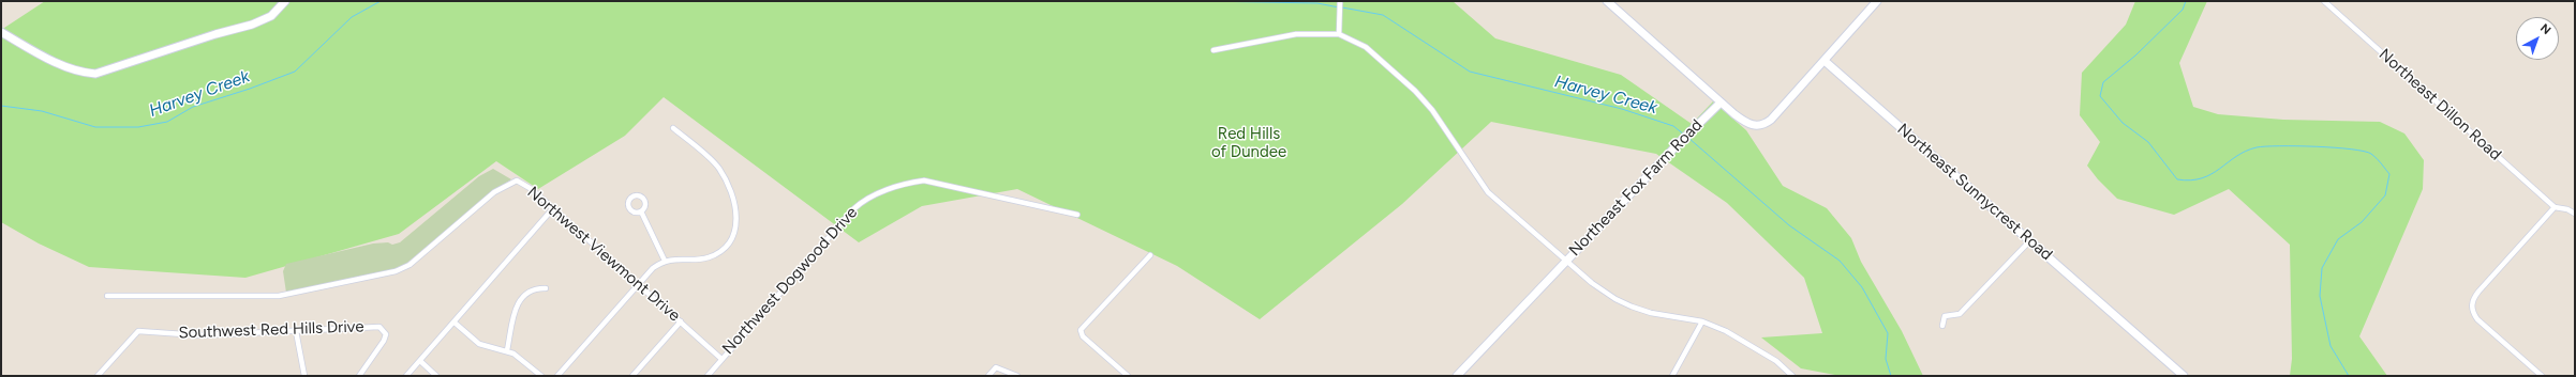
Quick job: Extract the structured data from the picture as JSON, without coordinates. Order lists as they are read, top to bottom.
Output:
{
  "streets": {
    "street": [
      "Northeast Dillon Road",
      "Northeast Fox Farm Road",
      "Northeast Sunnycrest Road",
      "Northwest Viewmont Drive",
      "Northwest Dogwood Drive",
      "Southwest Red Hills Drive"
    ]
  },
  "crossings": [
    ["Northwest Viewmont Drive", "Northwest Dogwood Drive"]
  ],
  "water": ["Harvey Creek"],
  "parks": ["Red Hills of Dundee"],
  "north": "top right"
}
